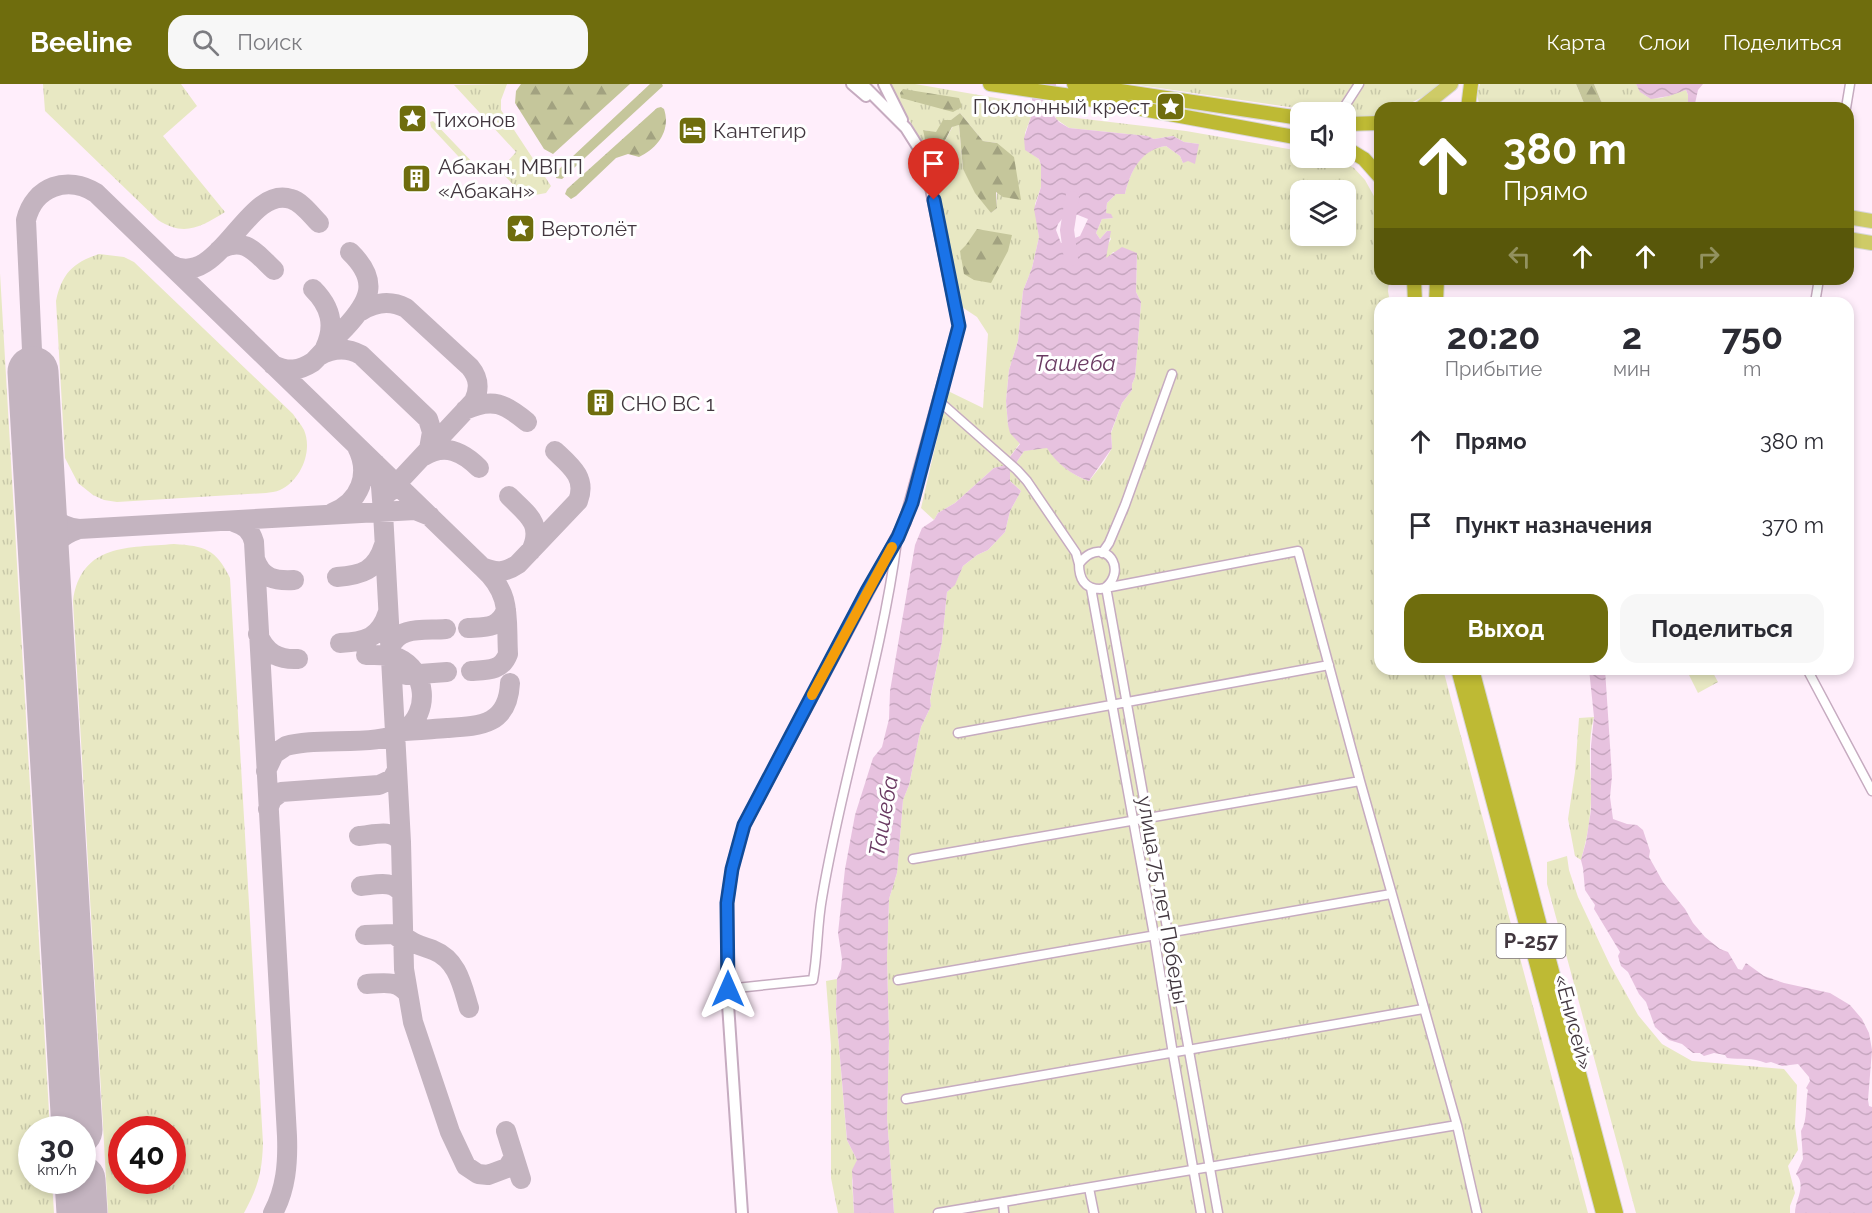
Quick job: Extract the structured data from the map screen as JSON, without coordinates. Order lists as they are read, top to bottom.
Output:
{
  "streets": {
    "highway": ["Р-257", "«Енисей»"],
    "street": ["улица 75 лет Победы"]
  },
  "water": ["Ташеба"],
  "places": {
    "place": ["Поклонный крест", "Тихонов", "Вертолёт"],
    "hotel": ["Кантегир"],
    "building": ["Абакан, МВПП «Абакан»", "СНО ВС 1"]
  },
  "page": {
    "header": "Beeline",
    "search": "Поиск",
    "nav": ["Карта", "Слои", "Поделиться"],
    "turn": ["380 m", "Прямо"],
    "eta": [
      "20:20",
      "Прибытие",
      "2",
      "мин",
      "750",
      "m"
    ],
    "list": [
      {
        "name": "Прямо",
        "value": "380 m"
      },
      {
        "name": "Пункт назначения",
        "value": "370 m"
      }
    ],
    "buttons": ["Выход", "Поделиться"],
    "speed": "30 km/h",
    "limit": "40"
  }
}
